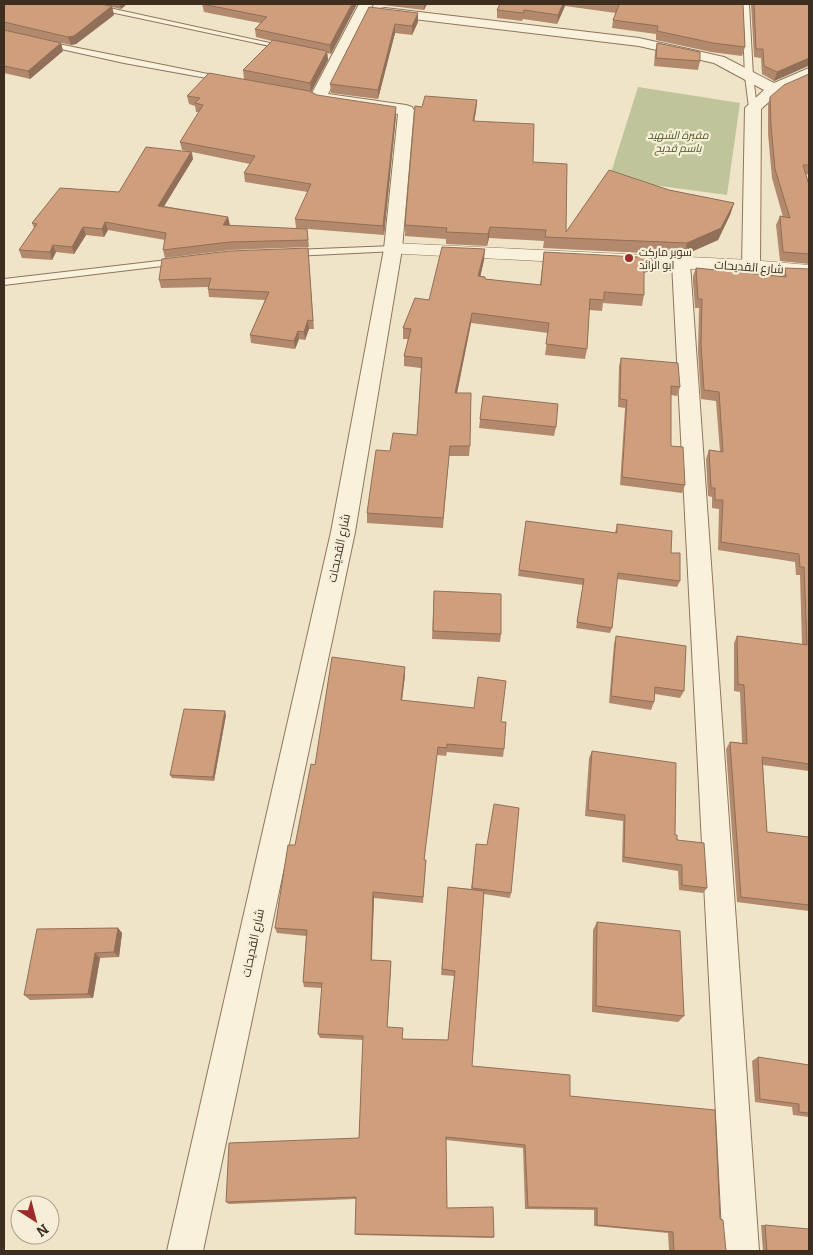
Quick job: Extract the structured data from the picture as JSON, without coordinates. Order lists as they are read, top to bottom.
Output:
{
  "streets": {
    "street": ["شارع القديحات"]
  },
  "parks": ["مقبرة الشهيد باسم قديح"],
  "places": ["سوبر ماركت ابو الرائد"],
  "north": "bottom right"
}
